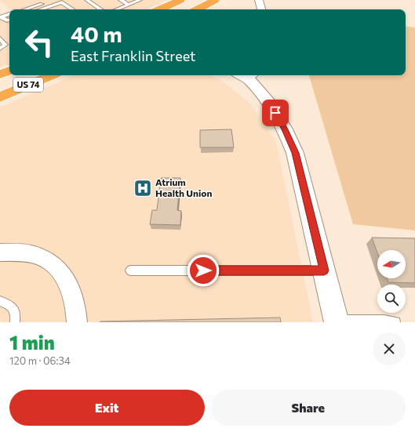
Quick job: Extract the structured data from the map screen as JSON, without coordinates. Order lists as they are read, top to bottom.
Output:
{
  "streets": {
    "highway": ["US 74"]
  },
  "places": {
    "hospital": ["Atrium Health Union"]
  },
  "north": "left",
  "page": {
    "turn": ["40 m", "East Franklin Street"],
    "heading": ["1 min", "120 m · 06:34"],
    "buttons": ["Exit", "Share"]
  }
}
